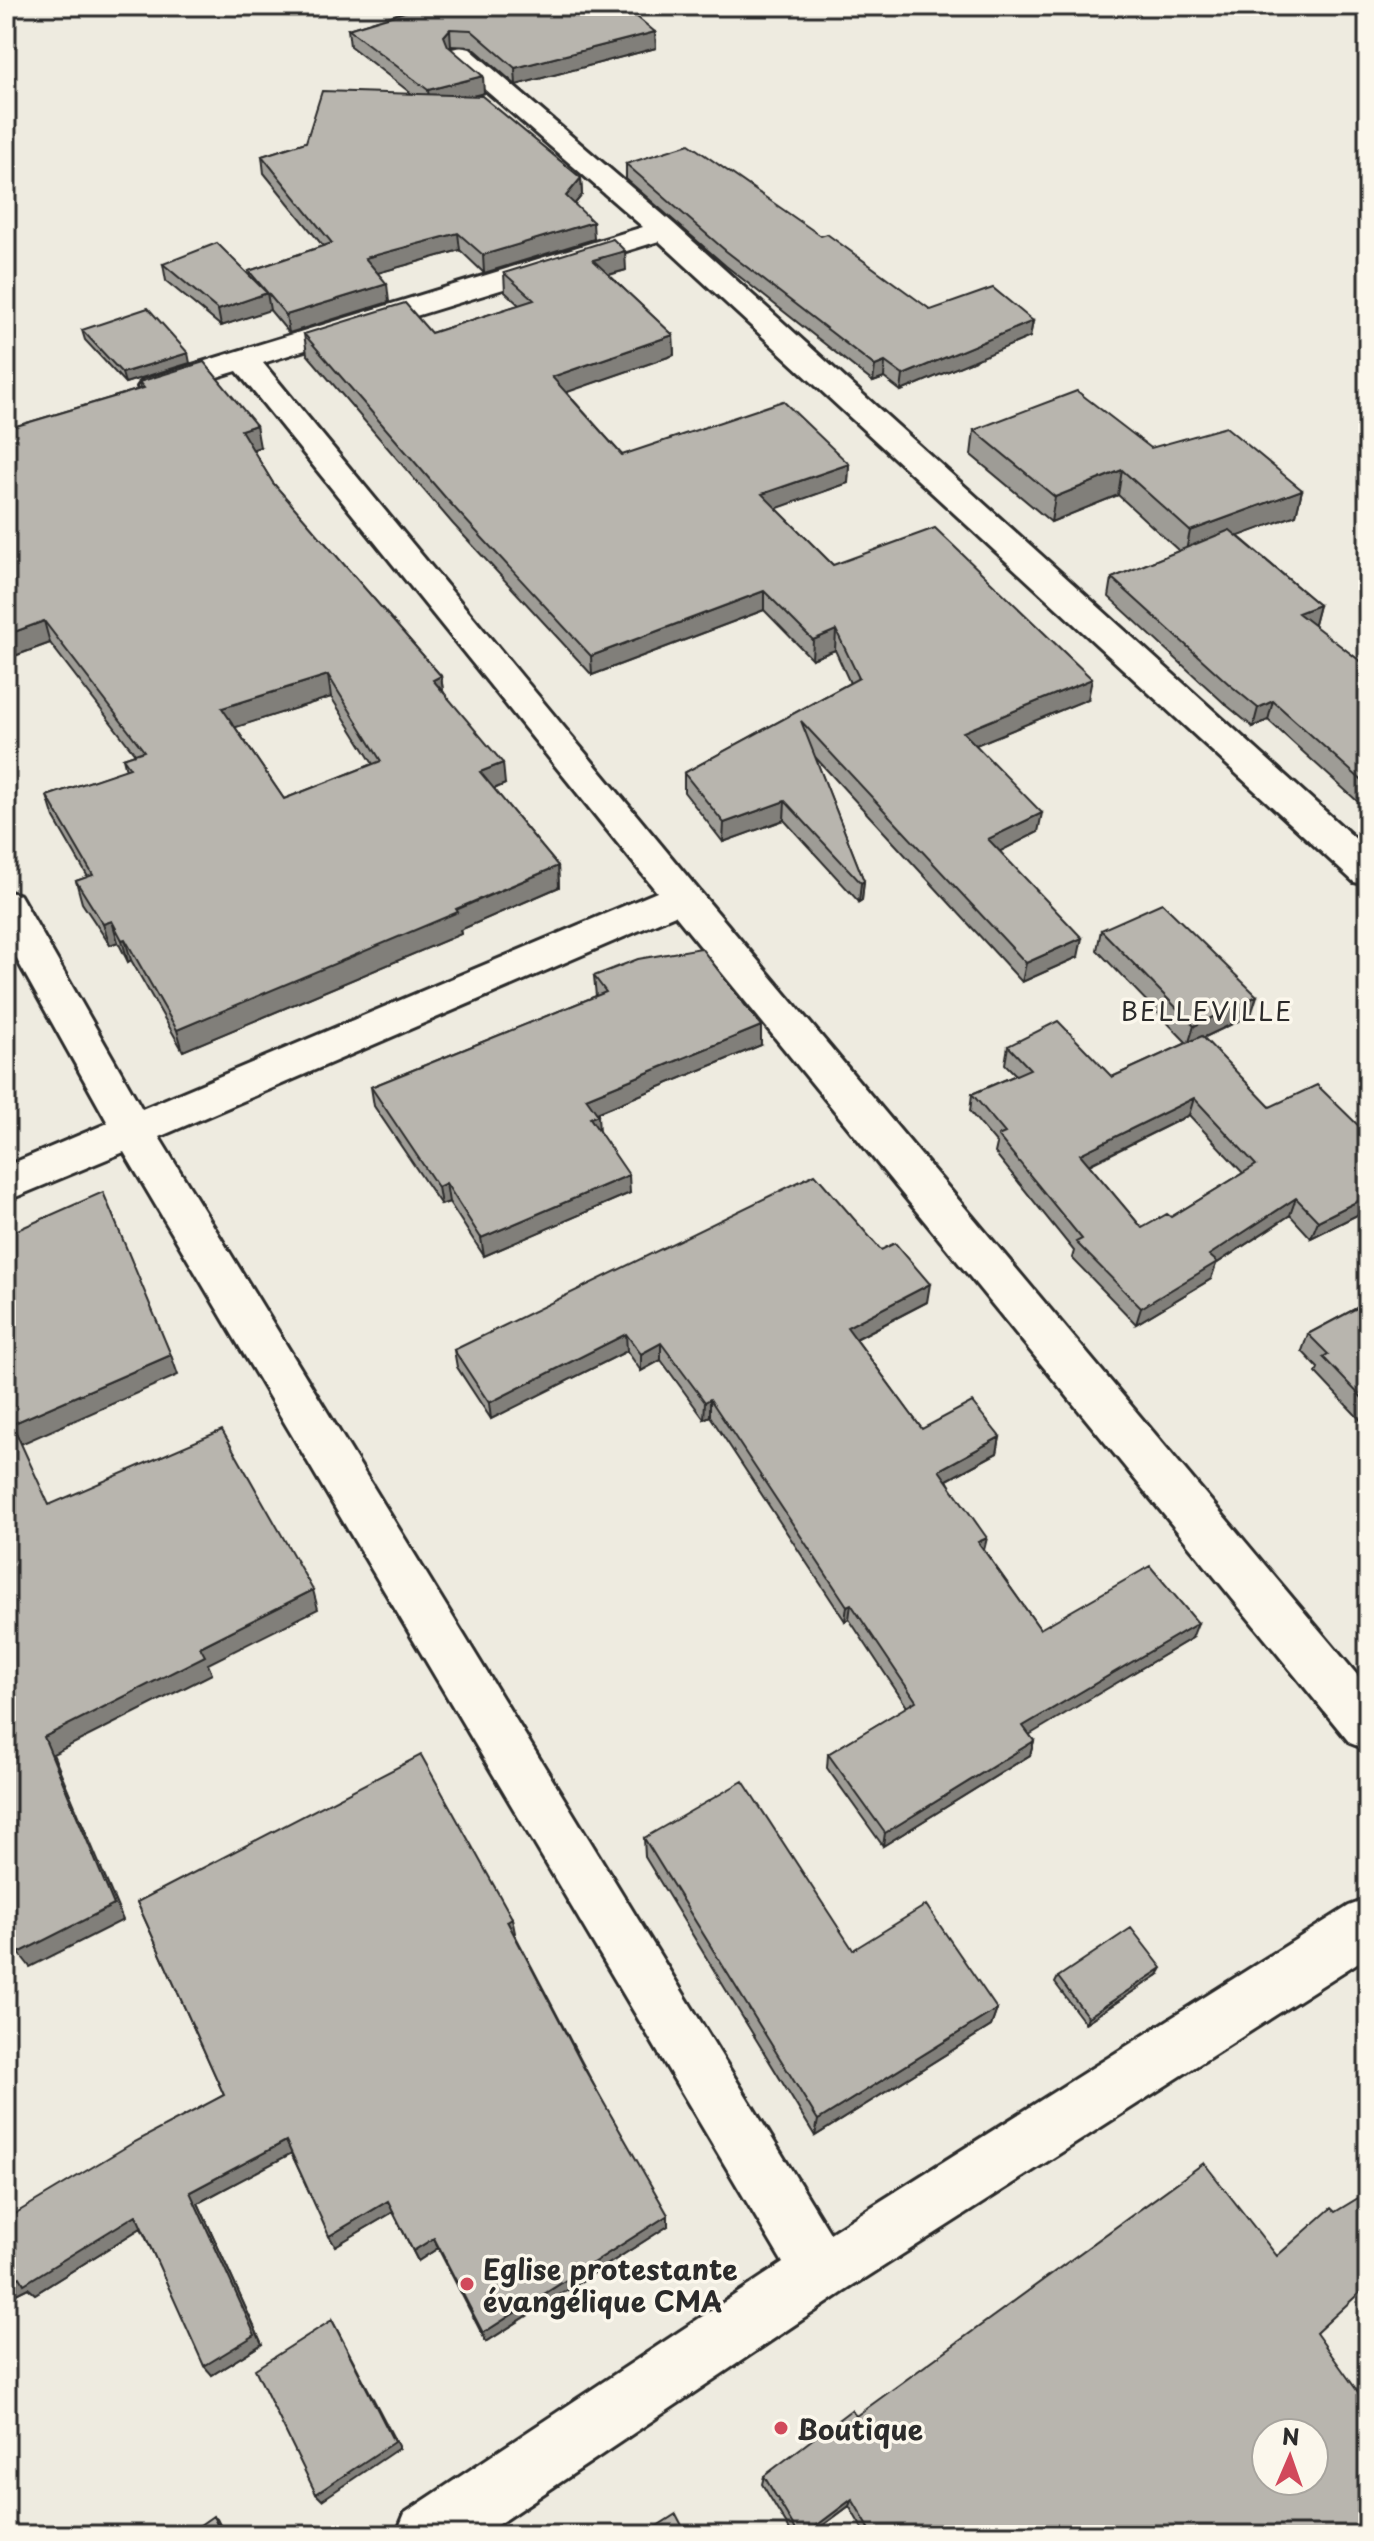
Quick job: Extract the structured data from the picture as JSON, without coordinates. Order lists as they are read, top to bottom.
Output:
{
  "districts": ["BELLEVILLE"],
  "places": ["Eglise protestante évangélique CMA", "Boutique"],
  "north": "top"
}
